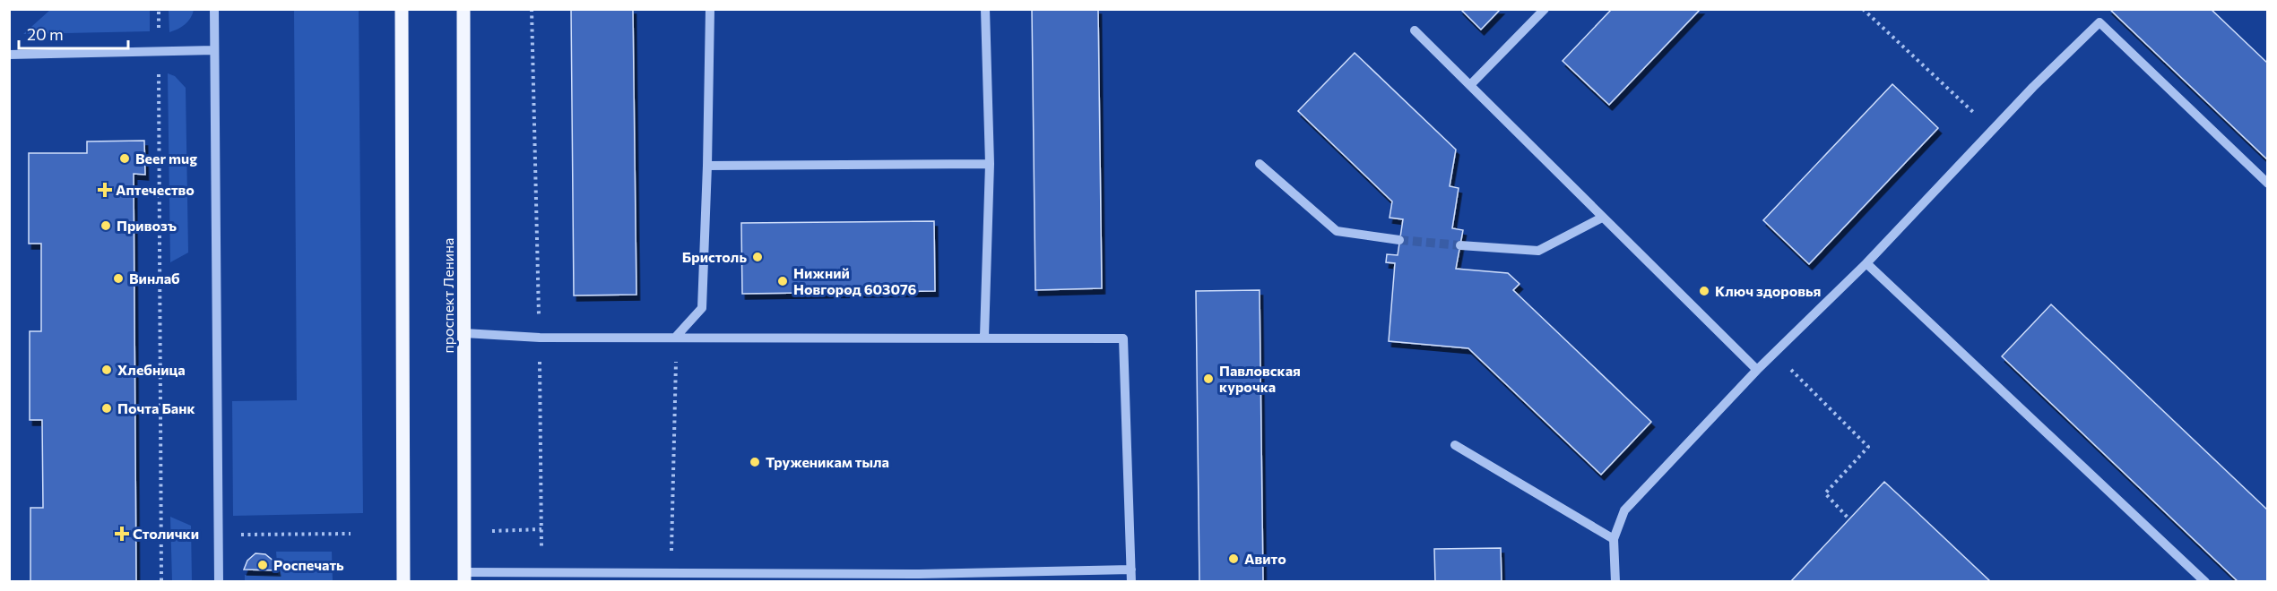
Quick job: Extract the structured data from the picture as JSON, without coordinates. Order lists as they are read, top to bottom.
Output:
{
  "streets": {
    "main road": ["проспект Ленина"]
  },
  "places": {
    "other": [
      "Beer mug",
      "Привозъ",
      "Бристоль",
      "Винлаб",
      "Нижний Новгород 603076",
      "Ключ здоровья",
      "Хлебница",
      "Павловская курочка",
      "Почта Банк",
      "Труженикам тыла",
      "Авито",
      "Роспечать"
    ],
    "health": ["Аптечество", "Столички"]
  },
  "scale_bar": "20 m"
}
